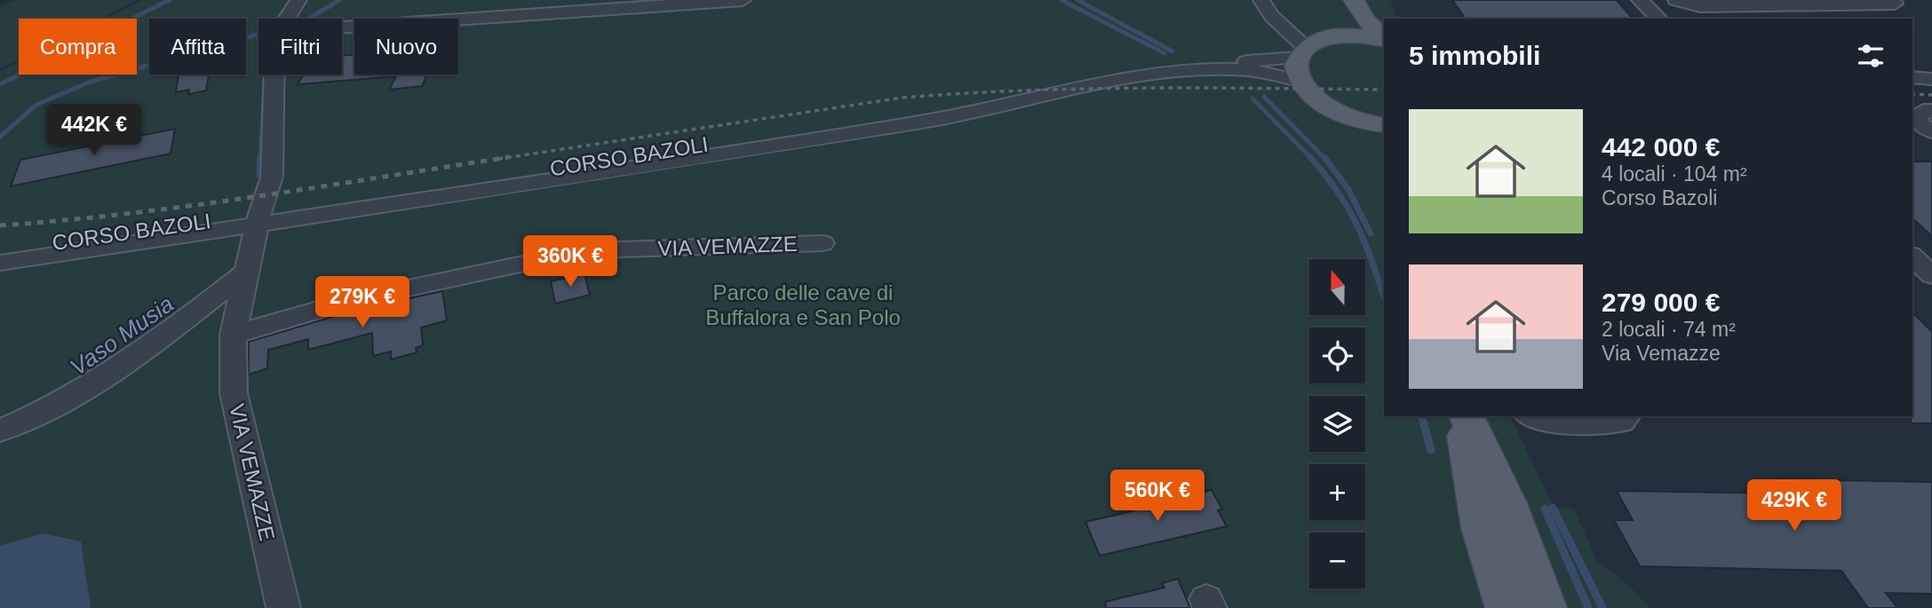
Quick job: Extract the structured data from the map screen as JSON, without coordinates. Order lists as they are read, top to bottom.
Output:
{
  "streets": {
    "street": ["CORSO BAZOLI", "VIA VEMAZZE"]
  },
  "crossings": [
    ["CORSO BAZOLI", "VIA VEMAZZE"]
  ],
  "water": ["Vaso Musia"],
  "parks": ["Parco delle cave di Buffalora e San Polo"],
  "north": "top",
  "page": {
    "chip": [
      "Compra",
      "Affitta",
      "Filtri",
      "Nuovo"
    ],
    "heading": "5 immobili",
    "list": [
      {
        "name": "442 000 €",
        "note": "4 locali · 104 m² · Corso Bazoli"
      },
      {
        "name": "279 000 €",
        "note": "2 locali · 74 m² · Via Vemazze"
      }
    ],
    "price": [
      "442K €",
      "360K €",
      "279K €",
      "560K €",
      "429K €"
    ],
    "map_buttons": ["+", "−"]
  }
}
